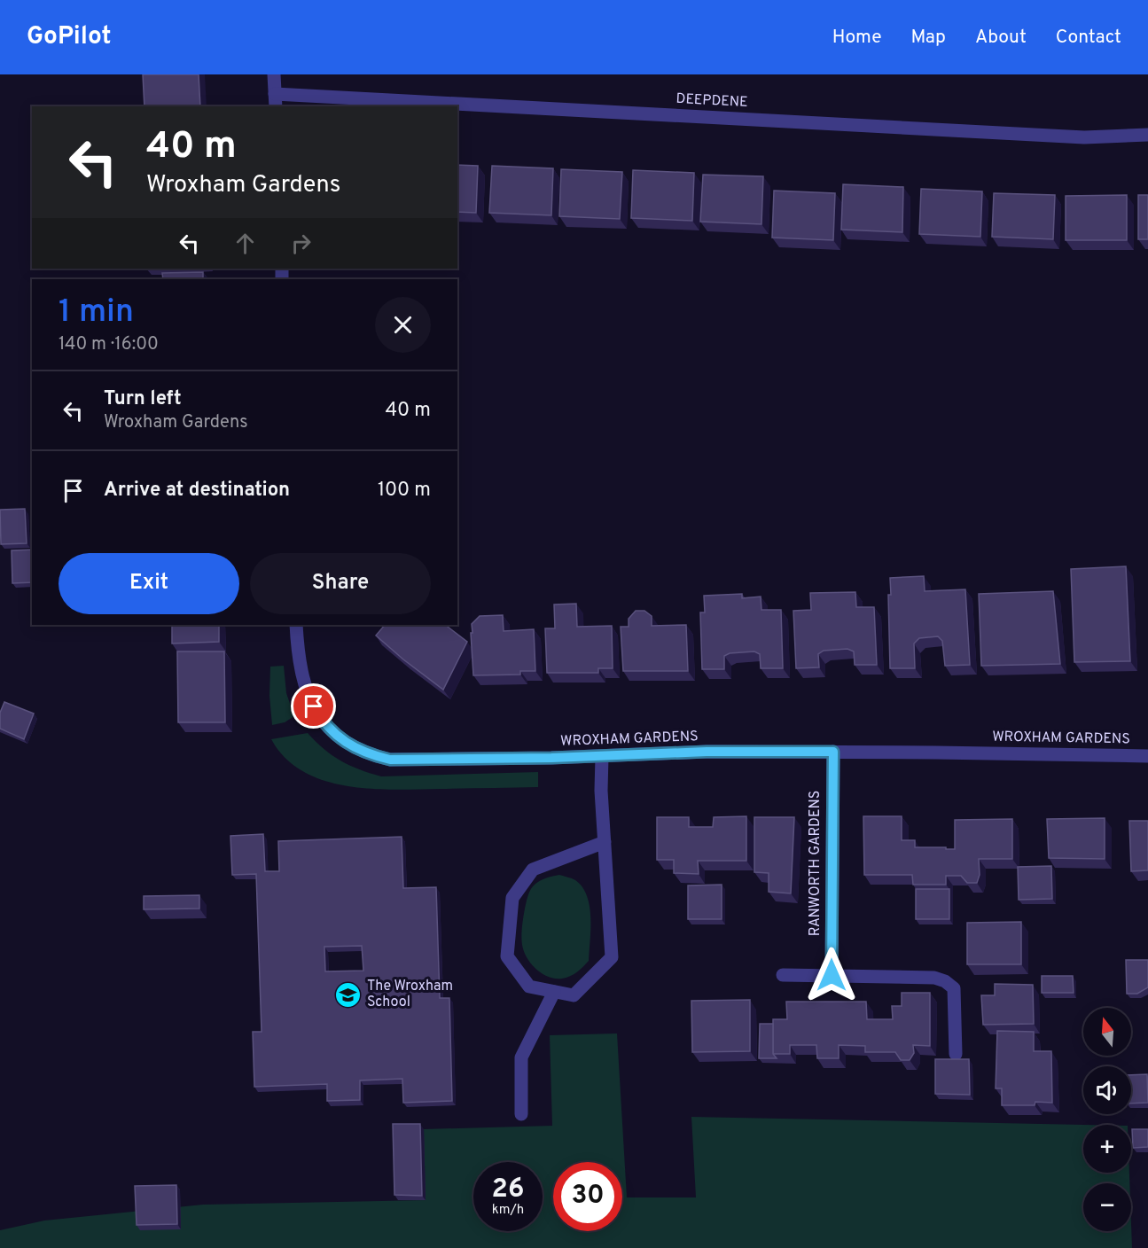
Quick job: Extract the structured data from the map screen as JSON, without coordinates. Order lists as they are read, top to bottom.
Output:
{
  "streets": {
    "street": ["DEEPDENE", "WROXHAM GARDENS", "RANWORTH GARDENS"]
  },
  "crossings": [
    ["WROXHAM GARDENS", "RANWORTH GARDENS"]
  ],
  "places": {
    "school or university": ["The Wroxham School"]
  },
  "north": "top",
  "page": {
    "header": "GoPilot",
    "nav": [
      "Home",
      "Map",
      "About",
      "Contact"
    ],
    "turn": ["40 m", "Wroxham Gardens"],
    "heading": ["1 min", "140 m · 16:00"],
    "list": [
      {
        "name": "Turn left",
        "note": "Wroxham Gardens",
        "value": "40 m"
      },
      {
        "name": "Arrive at destination",
        "value": "100 m"
      }
    ],
    "buttons": ["Exit", "Share"],
    "map_buttons": ["+", "−"],
    "speed": "26 km/h",
    "limit": "30"
  }
}
